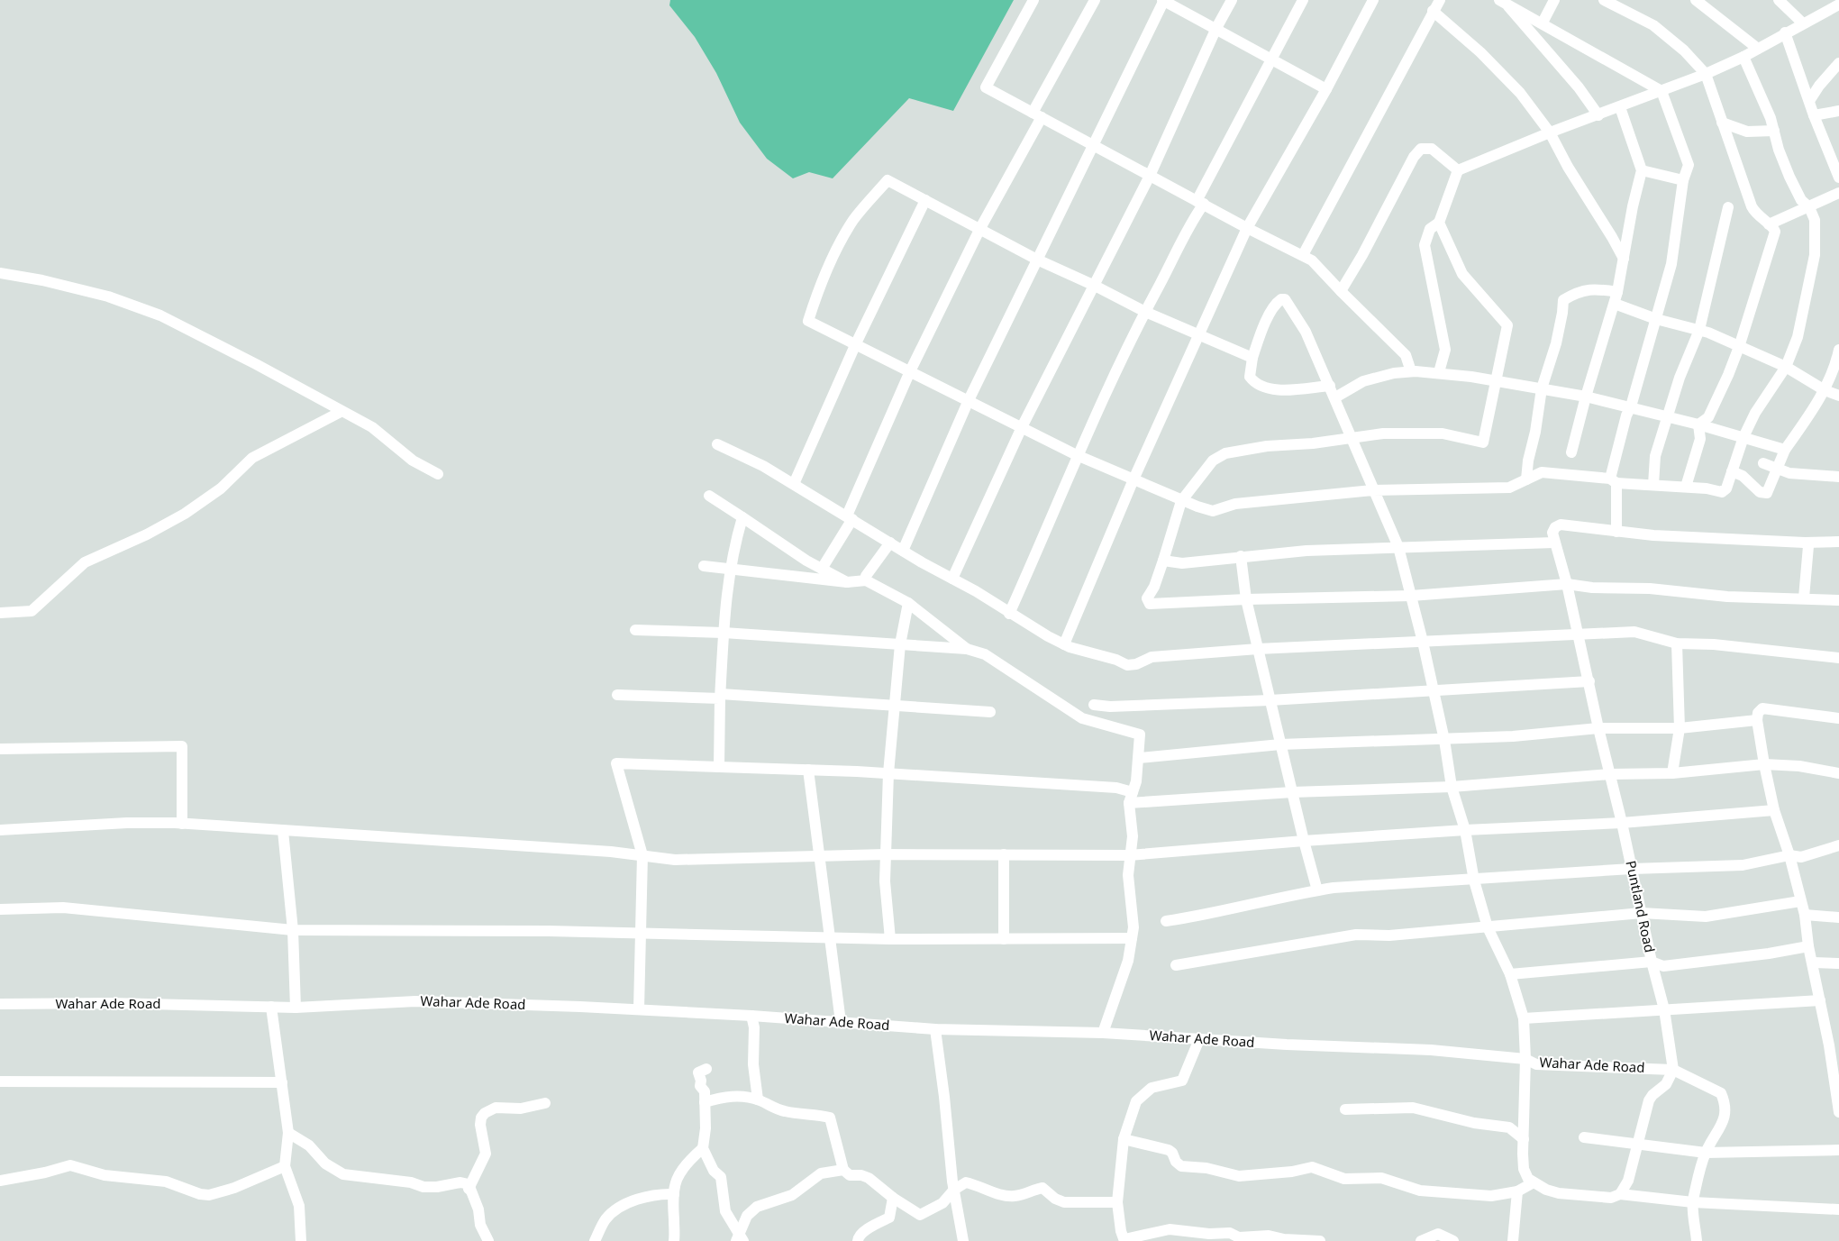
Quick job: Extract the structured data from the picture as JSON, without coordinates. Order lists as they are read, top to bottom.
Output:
{
  "streets": {
    "street": ["Puntland Road", "Wahar Ade Road"]
  },
  "crossings": [
    ["Puntland Road", "Wahar Ade Road"]
  ]
}
